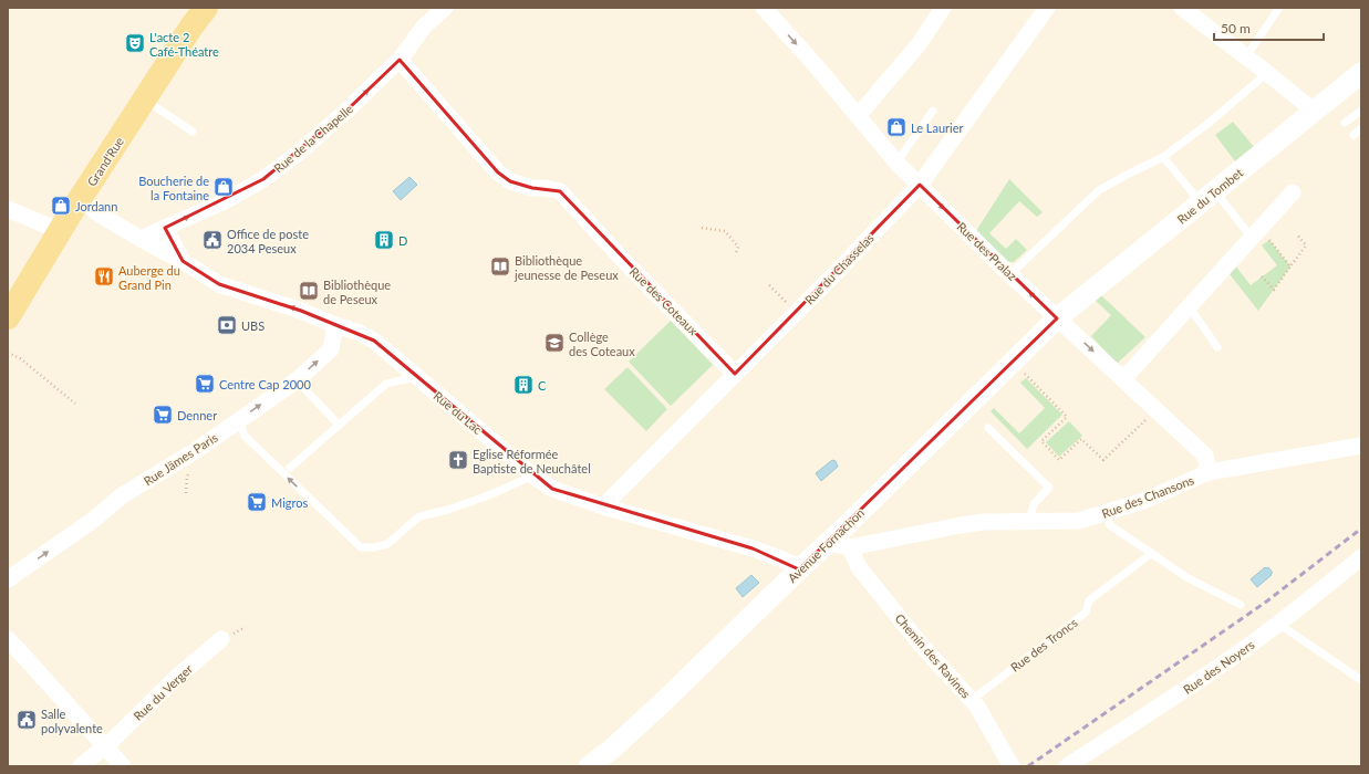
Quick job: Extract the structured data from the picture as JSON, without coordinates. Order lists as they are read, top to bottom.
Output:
{
  "streets": {
    "main road": ["Grand'Rue"],
    "street": [
      "Rue de la Chapelle",
      "Rue du Tombet",
      "Rue des Pralaz",
      "Rue du Chasselas",
      "Rue des Coteaux",
      "Rue du Lac",
      "Rue Jämes Paris",
      "Rue des Chansons",
      "Avenue Fornachon",
      "Chemin des Ravines",
      "Rue des Noyers",
      "Rue du Verger"
    ],
    "lane": ["Rue des Troncs"]
  },
  "crossings": [
    ["Rue de la Chapelle", "Rue des Coteaux"],
    ["Rue de la Chapelle", "Rue du Lac"],
    ["Rue du Tombet", "Rue des Pralaz"],
    ["Rue du Tombet", "Avenue Fornachon"],
    ["Rue des Pralaz", "Rue du Chasselas"],
    ["Rue des Pralaz", "Rue des Chansons"],
    ["Rue des Pralaz", "Avenue Fornachon"],
    ["Rue du Chasselas", "Rue des Coteaux"],
    ["Rue du Chasselas", "Rue du Lac"],
    ["Rue du Lac", "Rue Jämes Paris"],
    ["Rue du Lac", "Avenue Fornachon"],
    ["Rue des Chansons", "Avenue Fornachon"],
    ["Rue des Chansons", "Chemin des Ravines"],
    ["Rue des Troncs", "Chemin des Ravines"]
  ],
  "one_way": ["Rue de la Chapelle", "Rue Jämes Paris"],
  "places": {
    "theatre": ["L'acte 2 Café-Théatre"],
    "shop": ["Le Laurier", "Boucherie de la Fontaine", "Jordann"],
    "public building": ["Office de poste 2034 Peseux", "Salle polyvalente"],
    "building": ["D", "C"],
    "library": ["Bibliothèque jeunesse de Peseux", "Bibliothèque de Peseux"],
    "restaurant": ["Auberge du Grand Pin"],
    "bank": ["UBS"],
    "school or university": ["Collège des Coteaux"],
    "supermarket": ["Centre Cap 2000", "Denner", "Migros"],
    "church": ["Eglise Réformée Baptiste de Neuchâtel"]
  },
  "scale_bar": "50 m"
}
